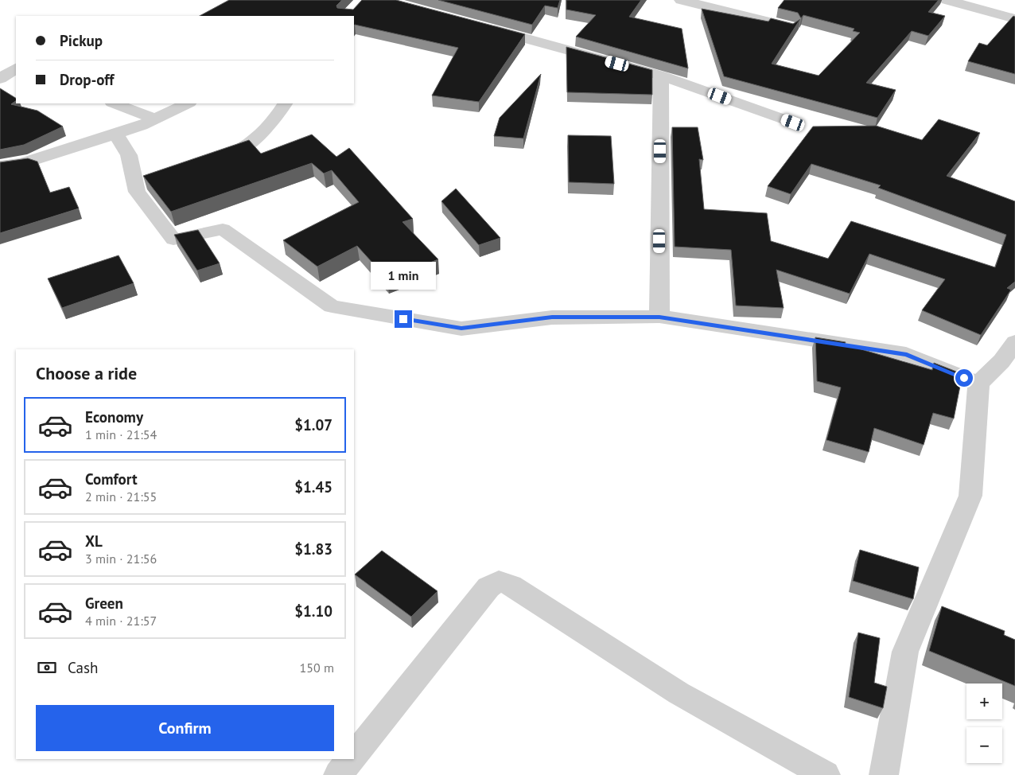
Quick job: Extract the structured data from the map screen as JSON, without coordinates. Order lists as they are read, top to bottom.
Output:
{
  "page": {
    "banner": ["Pickup", "Drop-off"],
    "bubble": "1 min",
    "heading": "Choose a ride",
    "list": [
      {
        "name": "Economy",
        "note": "1 min · 21:54",
        "value": "$1.07"
      },
      {
        "name": "Comfort",
        "note": "2 min · 21:55",
        "value": "$1.45"
      },
      {
        "name": "XL",
        "note": "3 min · 21:56",
        "value": "$1.83"
      },
      {
        "name": "Green",
        "note": "4 min · 21:57",
        "value": "$1.10"
      }
    ],
    "pay": ["Cash", "150 m"],
    "map_buttons": ["+", "−"],
    "buttons": "Confirm"
  }
}
